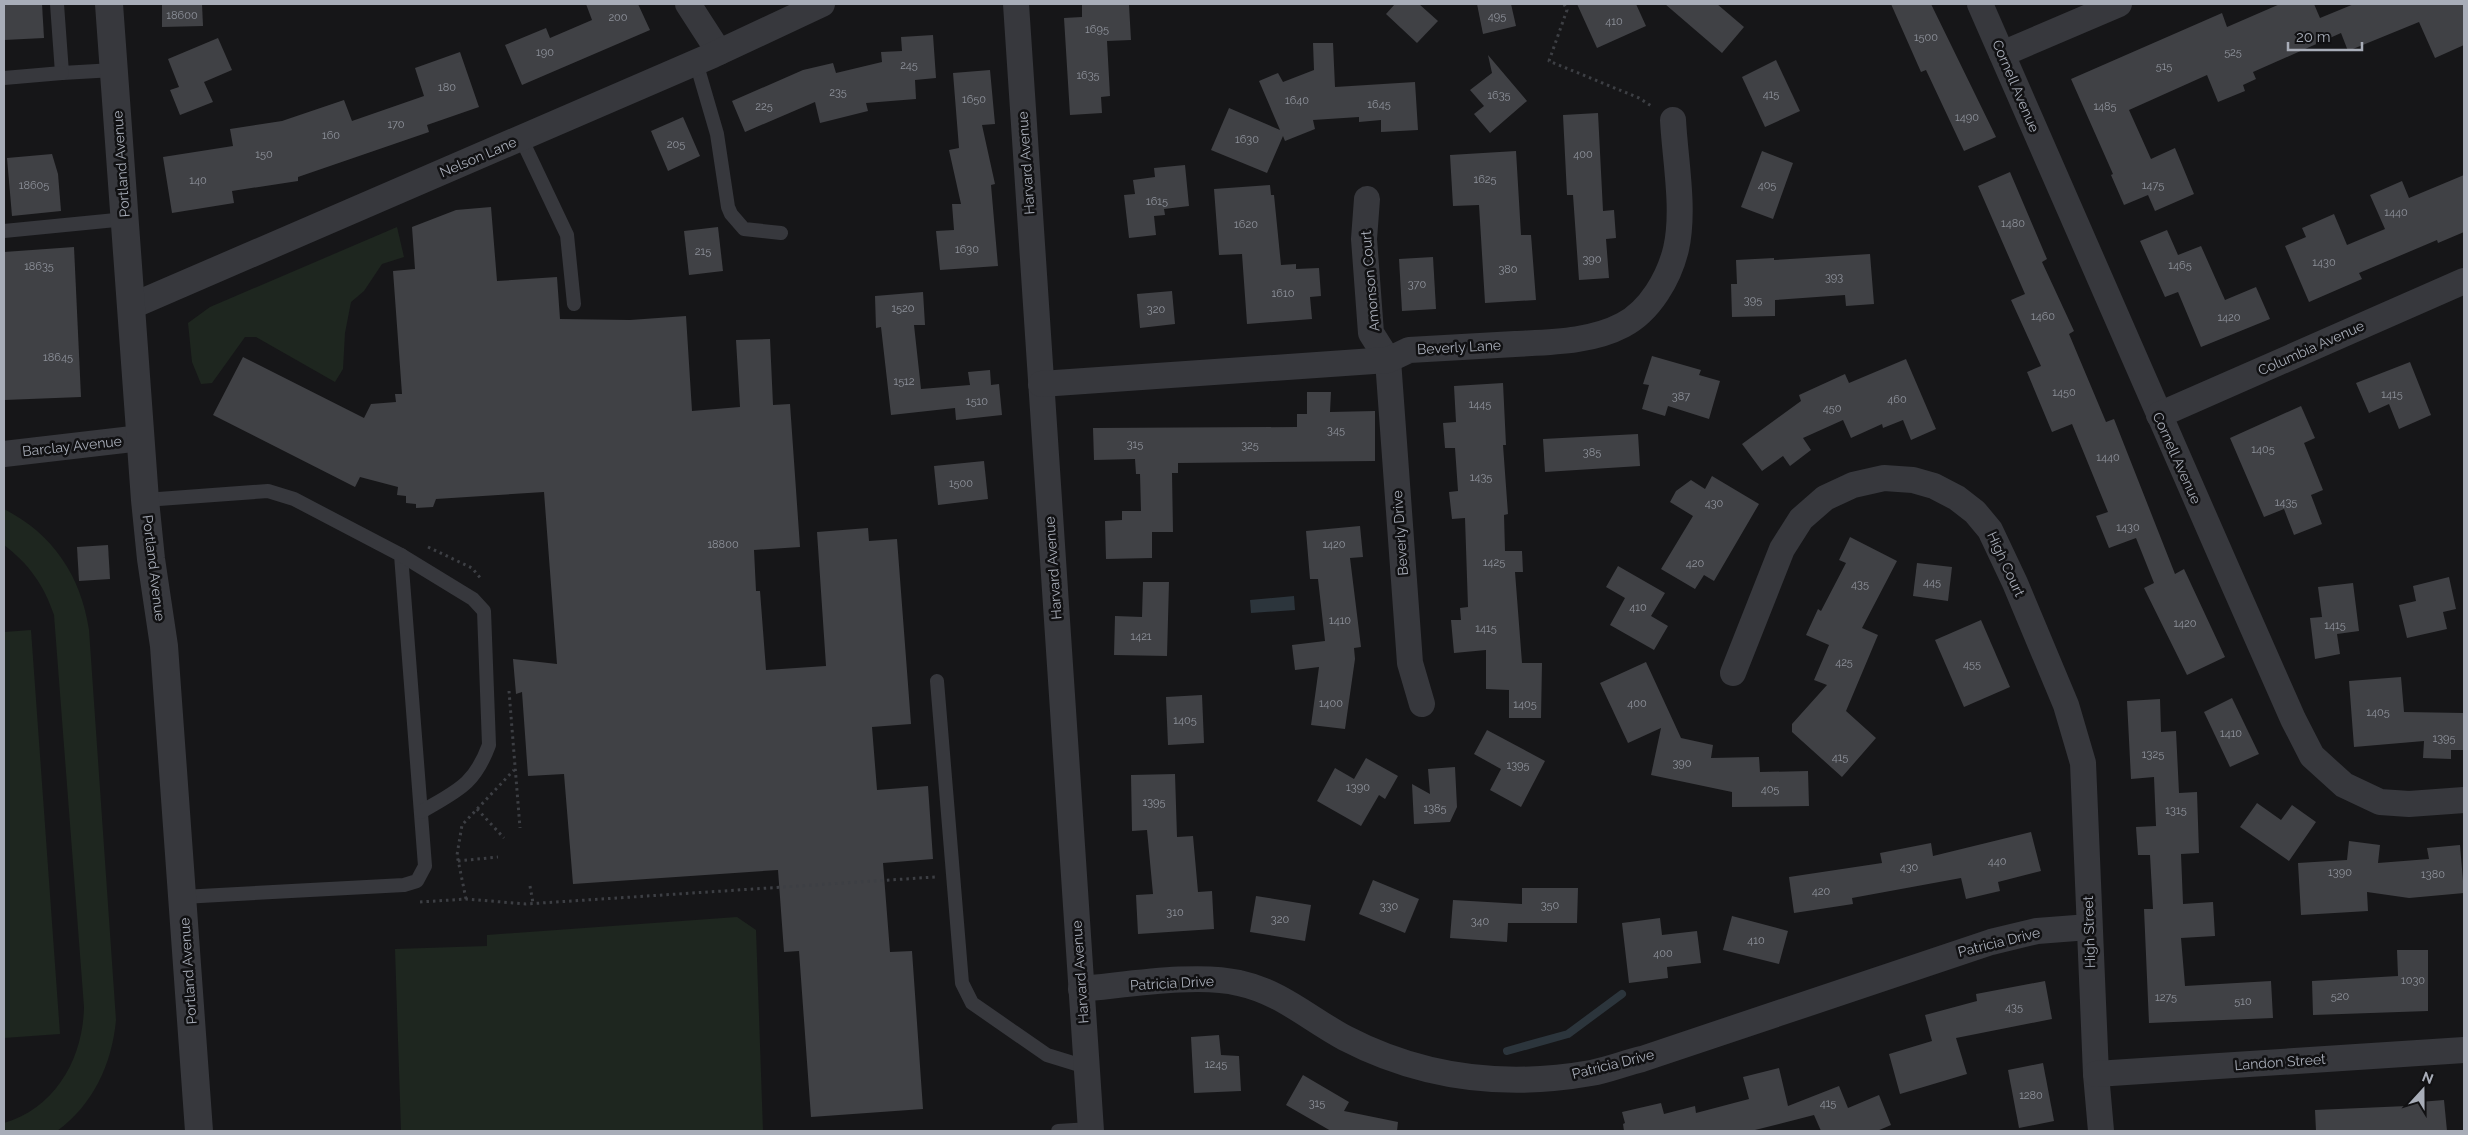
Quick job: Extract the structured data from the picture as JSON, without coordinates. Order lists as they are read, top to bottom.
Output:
{
  "streets": {
    "street": [
      "Cornell Avenue",
      "Nelson Lane",
      "Harvard Avenue",
      "Portland Avenue",
      "Amonson Court",
      "Beverly Lane",
      "Columbia Avenue",
      "Barclay Avenue",
      "Beverly Drive",
      "High Court",
      "High Street",
      "Patricia Drive",
      "Landon Street"
    ]
  },
  "crossings": [
    ["Cornell Avenue", "Columbia Avenue"],
    ["Nelson Lane", "Portland Avenue"],
    ["Harvard Avenue", "Beverly Lane"],
    ["Harvard Avenue", "Patricia Drive"],
    ["Portland Avenue", "Barclay Avenue"],
    ["Amonson Court", "Beverly Lane"],
    ["Amonson Court", "Beverly Drive"],
    ["Beverly Lane", "Beverly Drive"],
    ["High Court", "High Street"],
    ["High Street", "Patricia Drive"],
    ["High Street", "Landon Street"]
  ],
  "house_numbers": [
    "18600",
    "495",
    "200",
    "410",
    "1695",
    "1500",
    "190",
    "525",
    "245",
    "515",
    "1635",
    "180",
    "235",
    "415",
    "1635",
    "1650",
    "1640",
    "1645",
    "225",
    "1485",
    "1490",
    "170",
    "160",
    "1630",
    "205",
    "150",
    "400",
    "1625",
    "140",
    "18605",
    "405",
    "1475",
    "1615",
    "1440",
    "1480",
    "1620",
    "1630",
    "215",
    "390",
    "1430",
    "1465",
    "18635",
    "380",
    "393",
    "370",
    "1610",
    "395",
    "1520",
    "320",
    "1460",
    "1420",
    "18645",
    "1512",
    "1450",
    "1415",
    "387",
    "460",
    "1510",
    "1445",
    "450",
    "345",
    "315",
    "325",
    "1405",
    "385",
    "1440",
    "1435",
    "1500",
    "1435",
    "430",
    "1430",
    "18800",
    "1420",
    "1425",
    "420",
    "445",
    "435",
    "410",
    "1410",
    "1420",
    "1415",
    "1415",
    "1421",
    "425",
    "455",
    "1400",
    "400",
    "1405",
    "1405",
    "1405",
    "1410",
    "1395",
    "1325",
    "415",
    "390",
    "1395",
    "1390",
    "405",
    "1395",
    "1385",
    "1315",
    "440",
    "430",
    "1390",
    "1380",
    "420",
    "350",
    "330",
    "310",
    "320",
    "340",
    "410",
    "400",
    "1030",
    "520",
    "1275",
    "510",
    "435",
    "1245",
    "1280",
    "315",
    "415"
  ],
  "scale_bar": "20 m",
  "north": "top"
}
